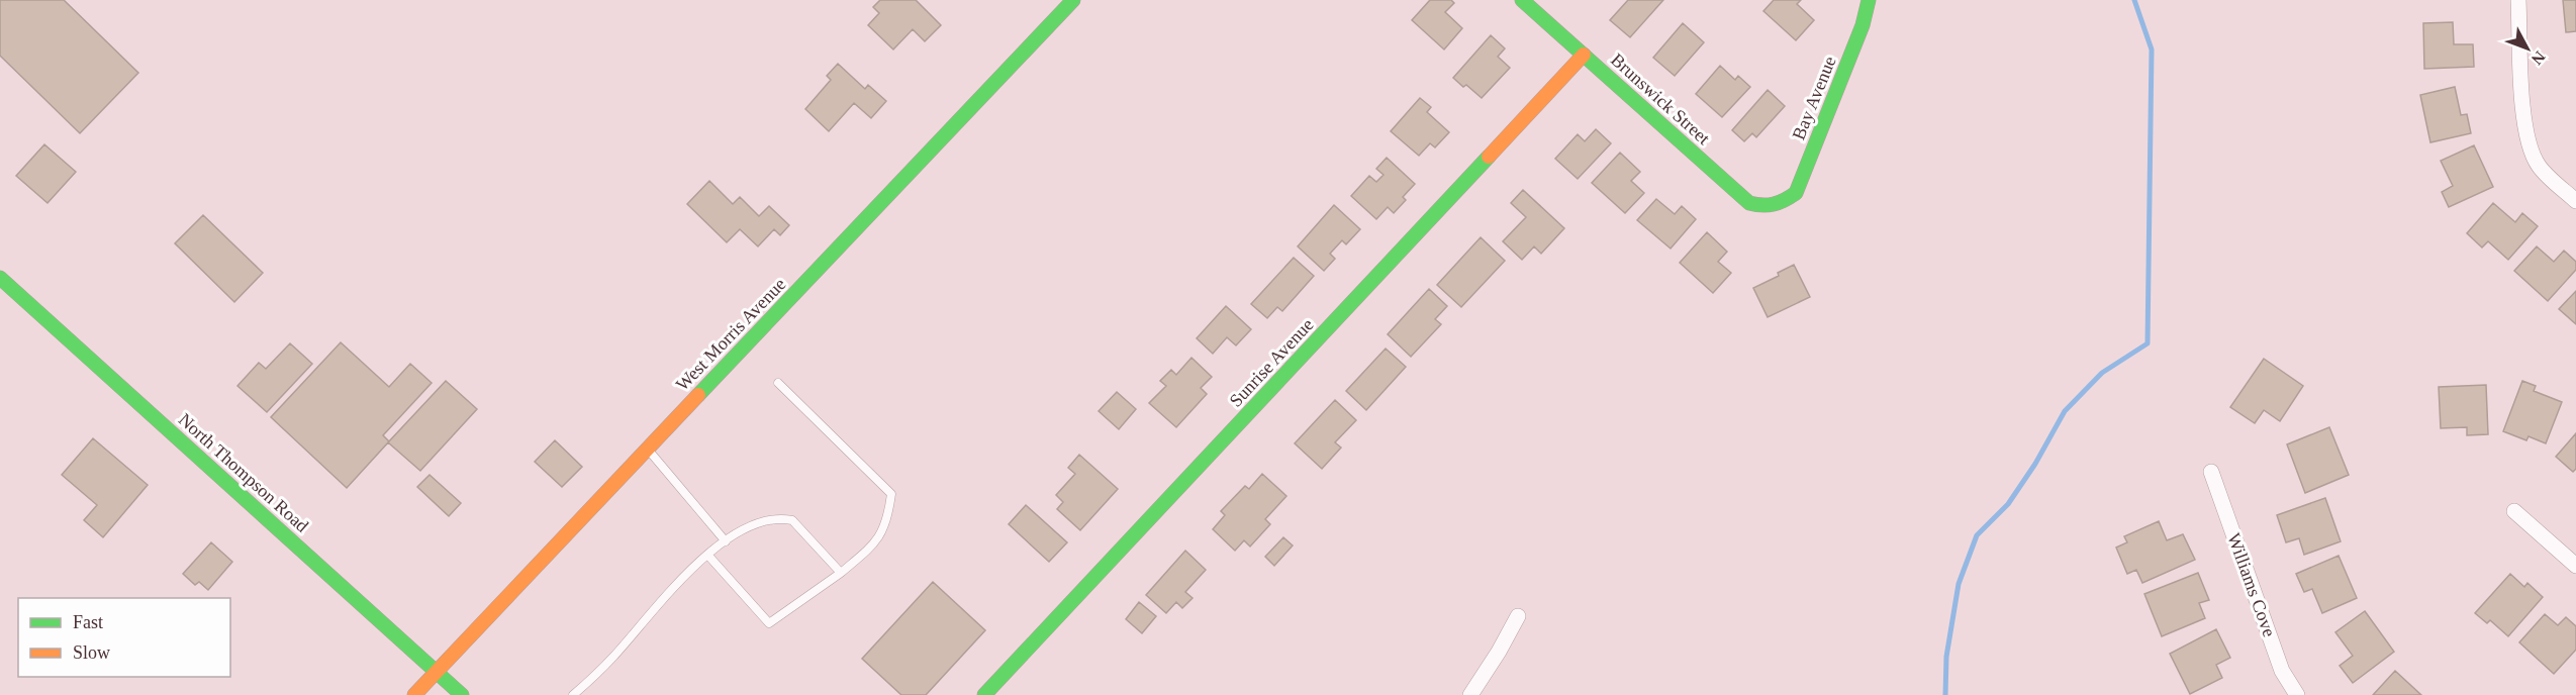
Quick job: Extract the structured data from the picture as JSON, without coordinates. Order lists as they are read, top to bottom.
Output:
{
  "streets": {
    "street": [
      "Bay Avenue",
      "Brunswick Street",
      "West Morris Avenue",
      "Sunrise Avenue",
      "North Thompson Road",
      "Williams Cove"
    ]
  },
  "crossings": [
    ["Bay Avenue", "Brunswick Street"],
    ["Brunswick Street", "Sunrise Avenue"],
    ["West Morris Avenue", "North Thompson Road"]
  ],
  "legend": ["Fast", "Slow"],
  "north": "bottom right"
}
